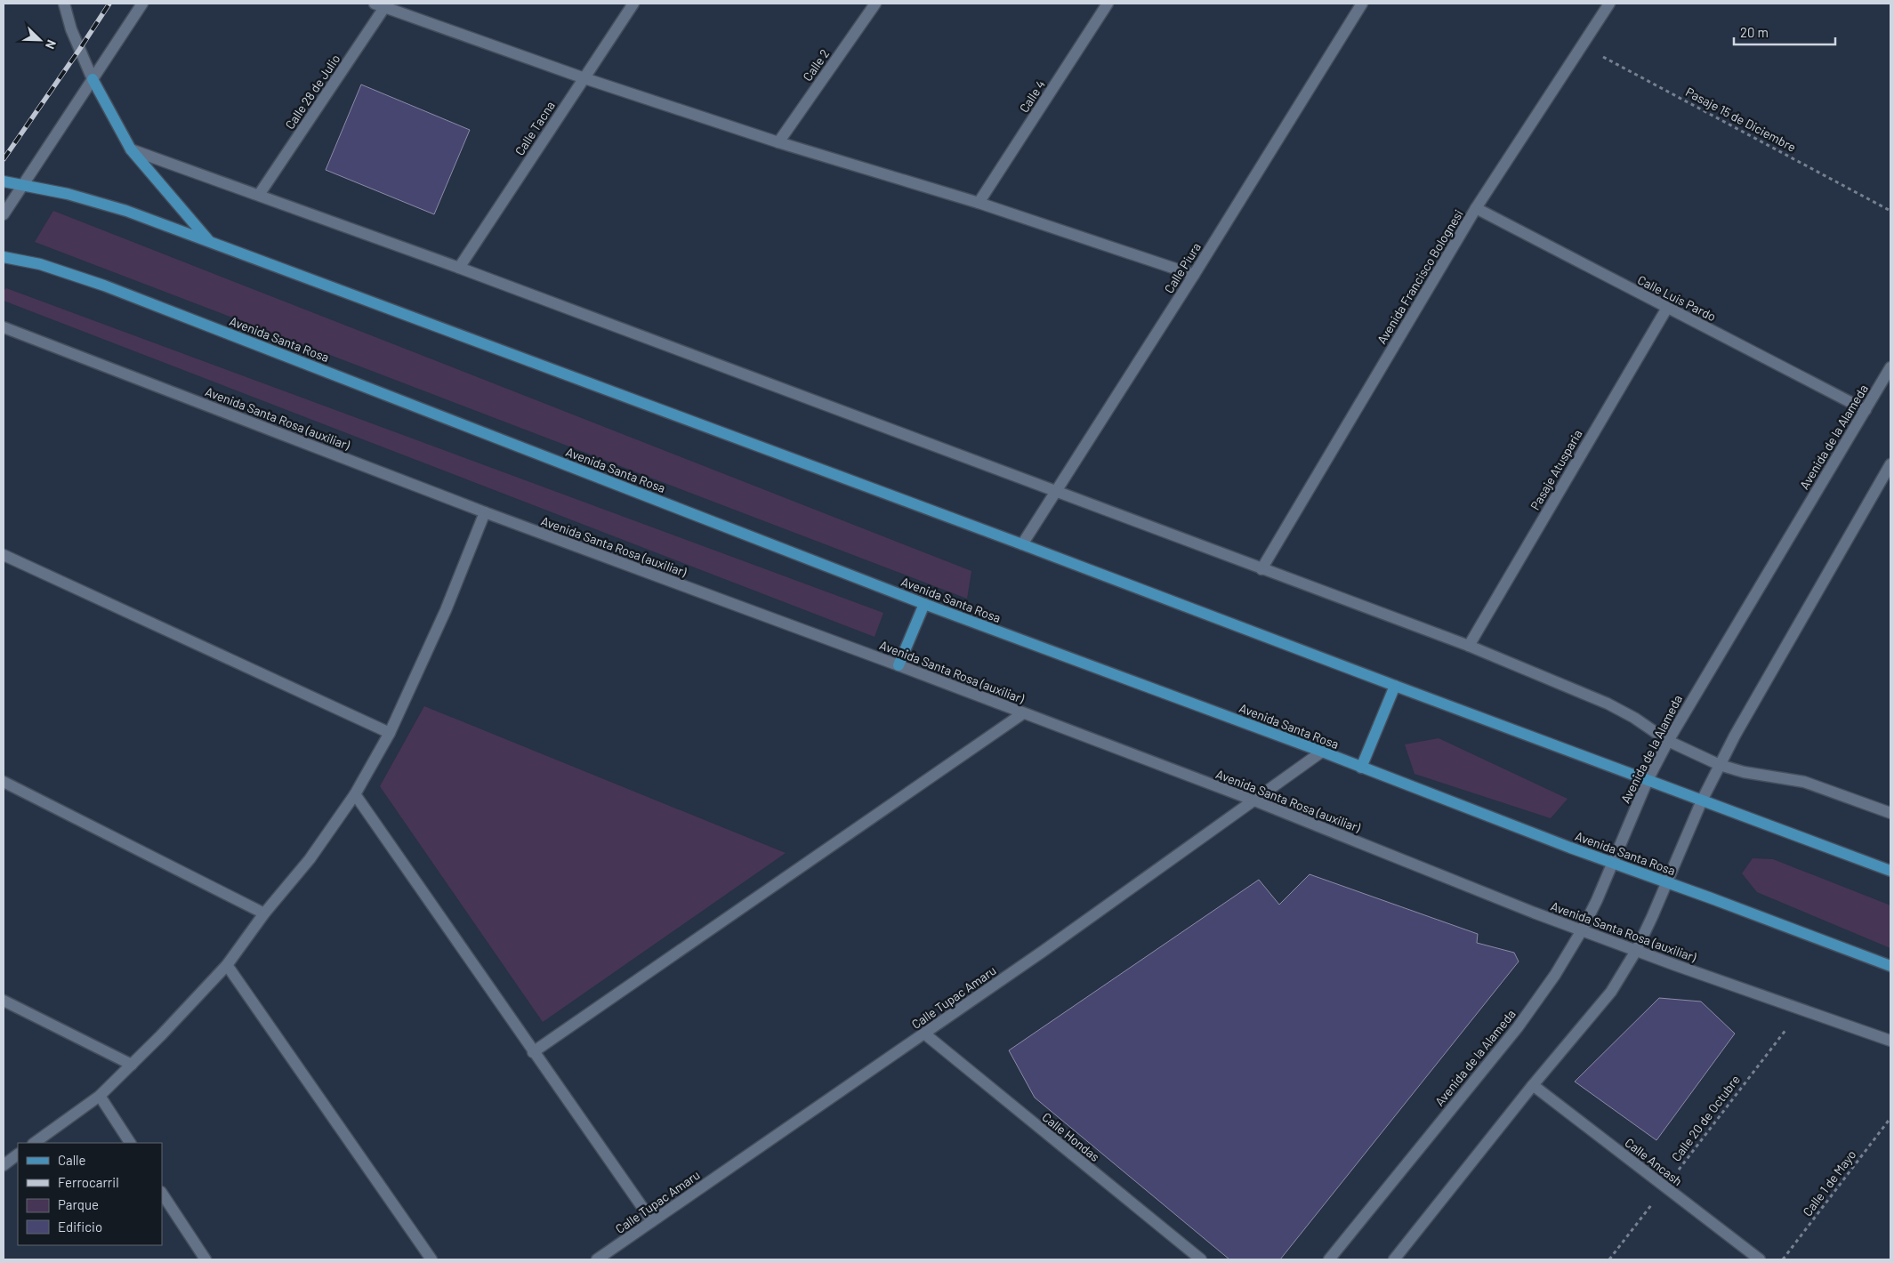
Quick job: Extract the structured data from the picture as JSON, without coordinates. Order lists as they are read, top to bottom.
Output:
{
  "streets": {
    "main road": ["Avenida Santa Rosa"],
    "street": [
      "Calle 2",
      "Calle 28 de Julio",
      "Calle 4",
      "Calle Tacna",
      "Calle Piura",
      "Avenida Francisco Bolognesi",
      "Calle Luis Pardo",
      "Avenida Santa Rosa (auxiliar)",
      "Avenida de la Alameda",
      "Pasaje Atusparia",
      "Calle Tupac Amaru",
      "Calle Hondas",
      "Calle Ancash"
    ],
    "path": ["Pasaje 15 de Diciembre", "Calle 20 de Octubre", "Calle 1 de Mayo"]
  },
  "crossings": [
    ["Pasaje 15 de Diciembre", "Avenida Francisco Bolognesi"],
    ["Avenida Francisco Bolognesi", "Calle Luis Pardo"],
    ["Calle Luis Pardo", "Avenida de la Alameda"],
    ["Calle Luis Pardo", "Pasaje Atusparia"],
    ["Avenida Santa Rosa", "Avenida de la Alameda"],
    ["Avenida Santa Rosa", "Calle Tupac Amaru"],
    ["Avenida Santa Rosa (auxiliar)", "Avenida de la Alameda"],
    ["Avenida Santa Rosa (auxiliar)", "Calle Tupac Amaru"],
    ["Avenida Santa Rosa (auxiliar)", "Calle 20 de Octubre"],
    ["Calle Tupac Amaru", "Calle Hondas"],
    ["Calle 20 de Octubre", "Calle Ancash"]
  ],
  "legend": [
    "Calle",
    "Ferrocarril",
    "Parque",
    "Edificio"
  ],
  "scale_bar": "20 m",
  "north": "bottom right"
}
